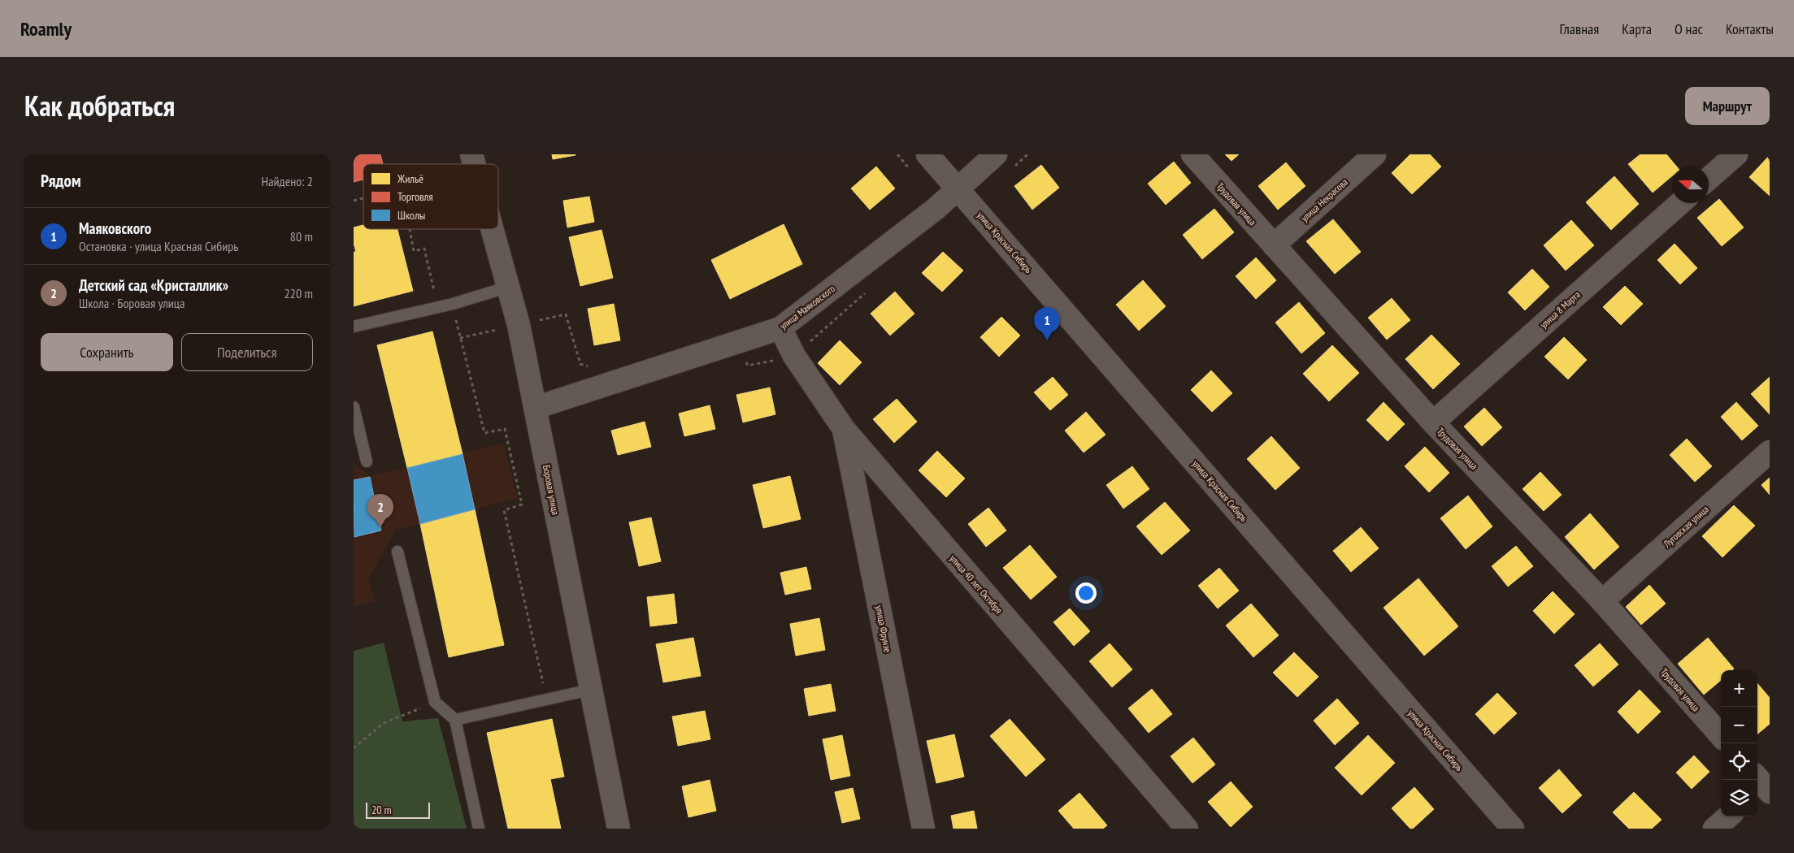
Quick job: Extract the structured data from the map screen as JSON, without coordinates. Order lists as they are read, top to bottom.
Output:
{
  "streets": {
    "street": [
      "улица Некрасова",
      "Трудовая улица",
      "улица Красная Сибирь",
      "улица Маяковского",
      "улица 8 Марта",
      "Боровая улица",
      "Луговская улица",
      "улица 40 лет Октября",
      "улица Фрунзе"
    ]
  },
  "crossings": [
    ["улица Некрасова", "Трудовая улица"],
    ["Трудовая улица", "улица 8 Марта"],
    ["Трудовая улица", "Луговская улица"],
    ["улица Красная Сибирь", "улица Маяковского"],
    ["улица Маяковского", "Боровая улица"],
    ["улица Маяковского", "улица 40 лет Октября"],
    ["улица 40 лет Октября", "улица Фрунзе"]
  ],
  "legend": ["Жильё", "Торговля", "Школы"],
  "scale_bar": "20 m",
  "north": "left",
  "page": {
    "header": "Roamly",
    "nav": [
      "Главная",
      "Карта",
      "О нас",
      "Контакты"
    ],
    "title": "Как добраться",
    "buttons": [
      "Маршрут",
      ["Сохранить", "Поделиться"]
    ],
    "heading": ["Рядом", "Найдено: 2"],
    "list": [
      {
        "mark": "1",
        "name": "Маяковского",
        "note": "Остановка · улица Красная Сибирь",
        "value": "80 m"
      },
      {
        "mark": "2",
        "name": "Детский сад «Кристаллик»",
        "note": "Школа · Боровая улица",
        "value": "220 m"
      }
    ],
    "pins": ["1", "2"],
    "map_buttons": ["+", "−"],
    "scale": "20 m"
  }
}
